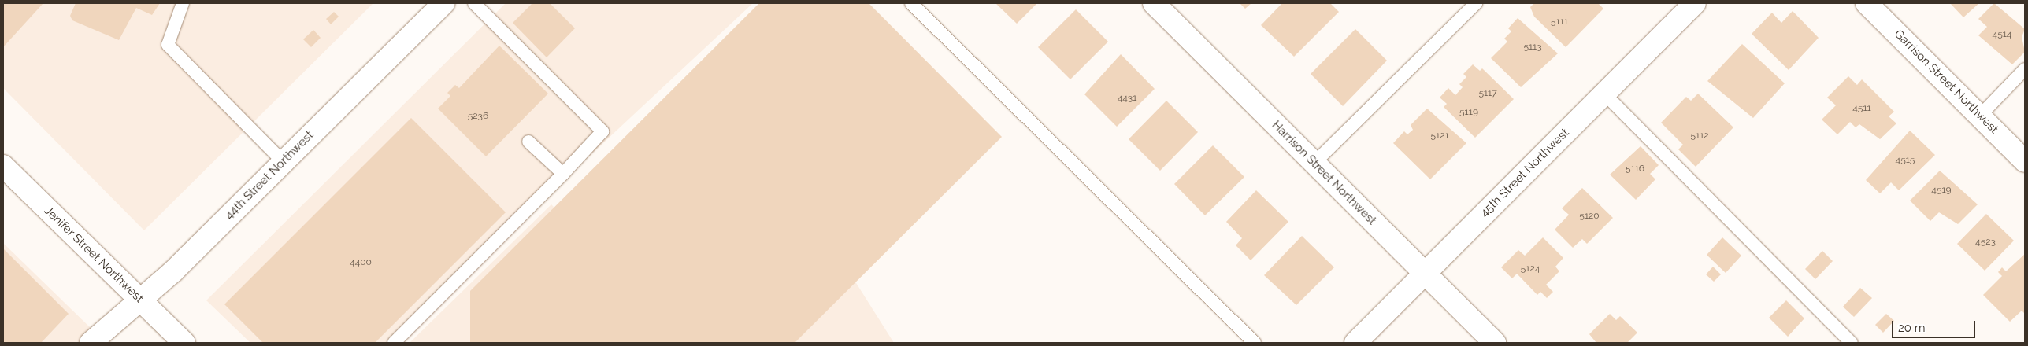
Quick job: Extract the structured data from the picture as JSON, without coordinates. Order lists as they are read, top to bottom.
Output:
{
  "streets": {
    "street": [
      "Garrison Street Northwest",
      "Harrison Street Northwest",
      "45th Street Northwest",
      "44th Street Northwest",
      "Jenifer Street Northwest"
    ]
  },
  "crossings": [
    ["Harrison Street Northwest", "45th Street Northwest"],
    ["44th Street Northwest", "Jenifer Street Northwest"]
  ],
  "house_numbers": [
    "5111",
    "4514",
    "5113",
    "5117",
    "4431",
    "4511",
    "5119",
    "5236",
    "5121",
    "5112",
    "4515",
    "5116",
    "4519",
    "5120",
    "4523",
    "4400",
    "5124"
  ],
  "scale_bar": "20 m"
}
